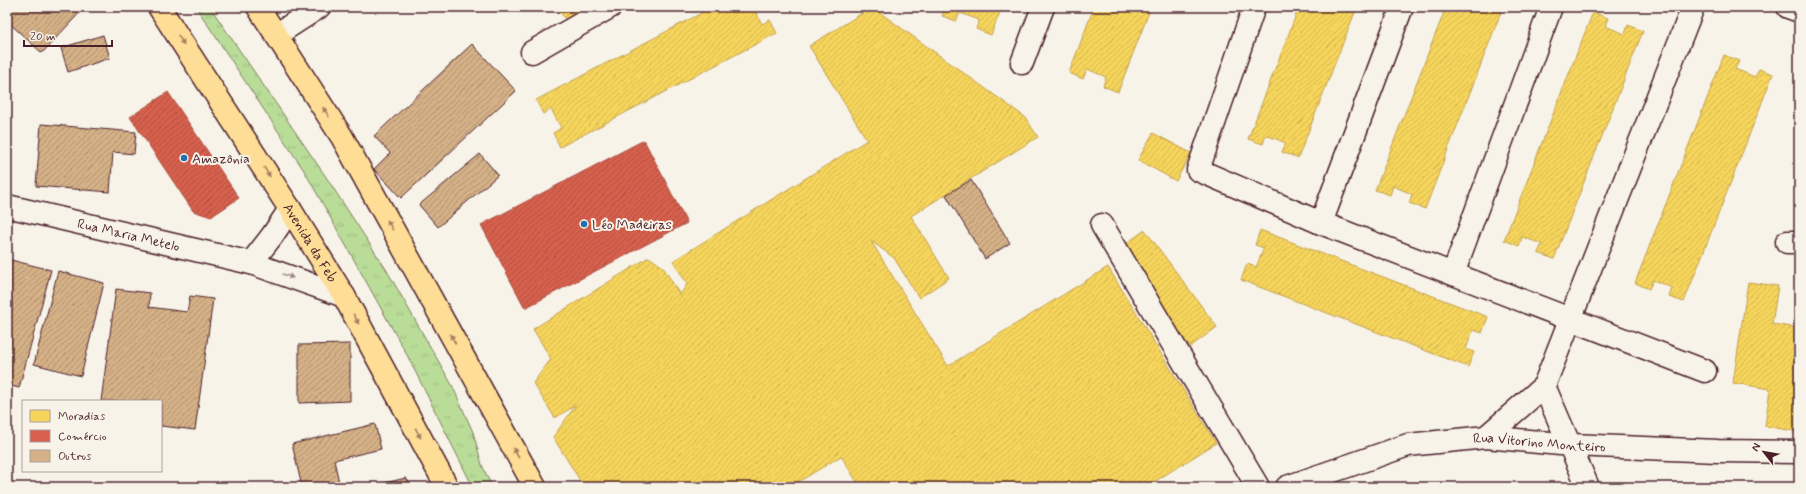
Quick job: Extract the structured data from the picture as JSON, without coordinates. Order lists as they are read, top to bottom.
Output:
{
  "streets": {
    "main road": ["Avenida da Feb"],
    "street": ["Rua Maria Metelo", "Rua Vitorino Monteiro"]
  },
  "crossings": [
    ["Rua Maria Metelo", "Avenida da Feb"]
  ],
  "places": ["Amazônia", "Léo Madeiras"],
  "legend": ["Moradias", "Comércio", "Outros"],
  "scale_bar": "20 m",
  "north": "top left"
}
